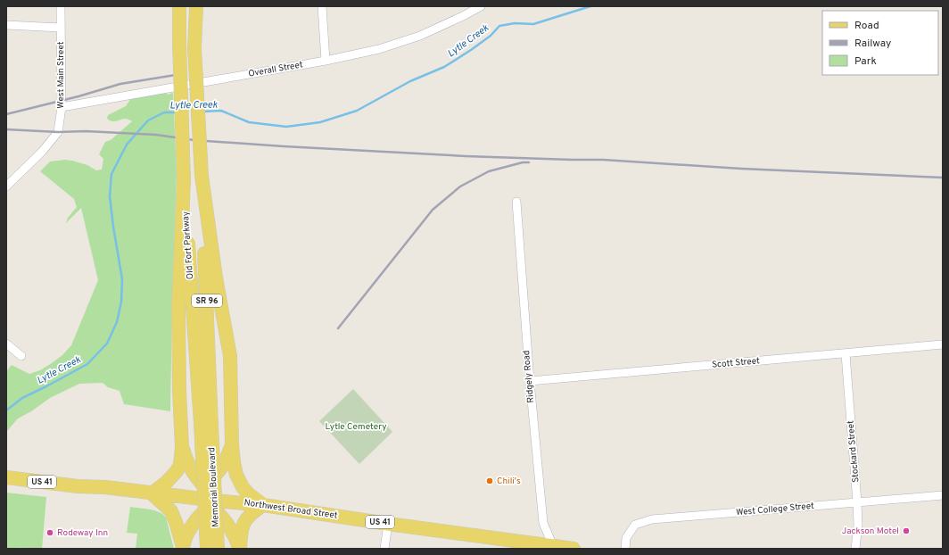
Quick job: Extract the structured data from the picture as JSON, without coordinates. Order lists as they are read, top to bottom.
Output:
{
  "streets": {
    "main road": [
      "Old Fort Parkway",
      "SR 96",
      "US 41",
      "Memorial Boulevard",
      "Northwest Broad Street"
    ],
    "street": [
      "Overall Street",
      "West Main Street",
      "Scott Street",
      "Ridgely Road",
      "Stockard Street",
      "West College Street"
    ]
  },
  "crossings": [
    ["Overall Street", "West Main Street"],
    ["Old Fort Parkway", "Memorial Boulevard"],
    ["Scott Street", "Ridgely Road"],
    ["Scott Street", "Stockard Street"],
    ["Ridgely Road", "Northwest Broad Street"],
    ["Stockard Street", "West College Street"]
  ],
  "water": ["Lytle Creek"],
  "parks": ["Lytle Cemetery"],
  "places": ["Chili's", "Jackson Motel", "Rodeway Inn"],
  "legend": ["Road", "Railway", "Park"]
}
